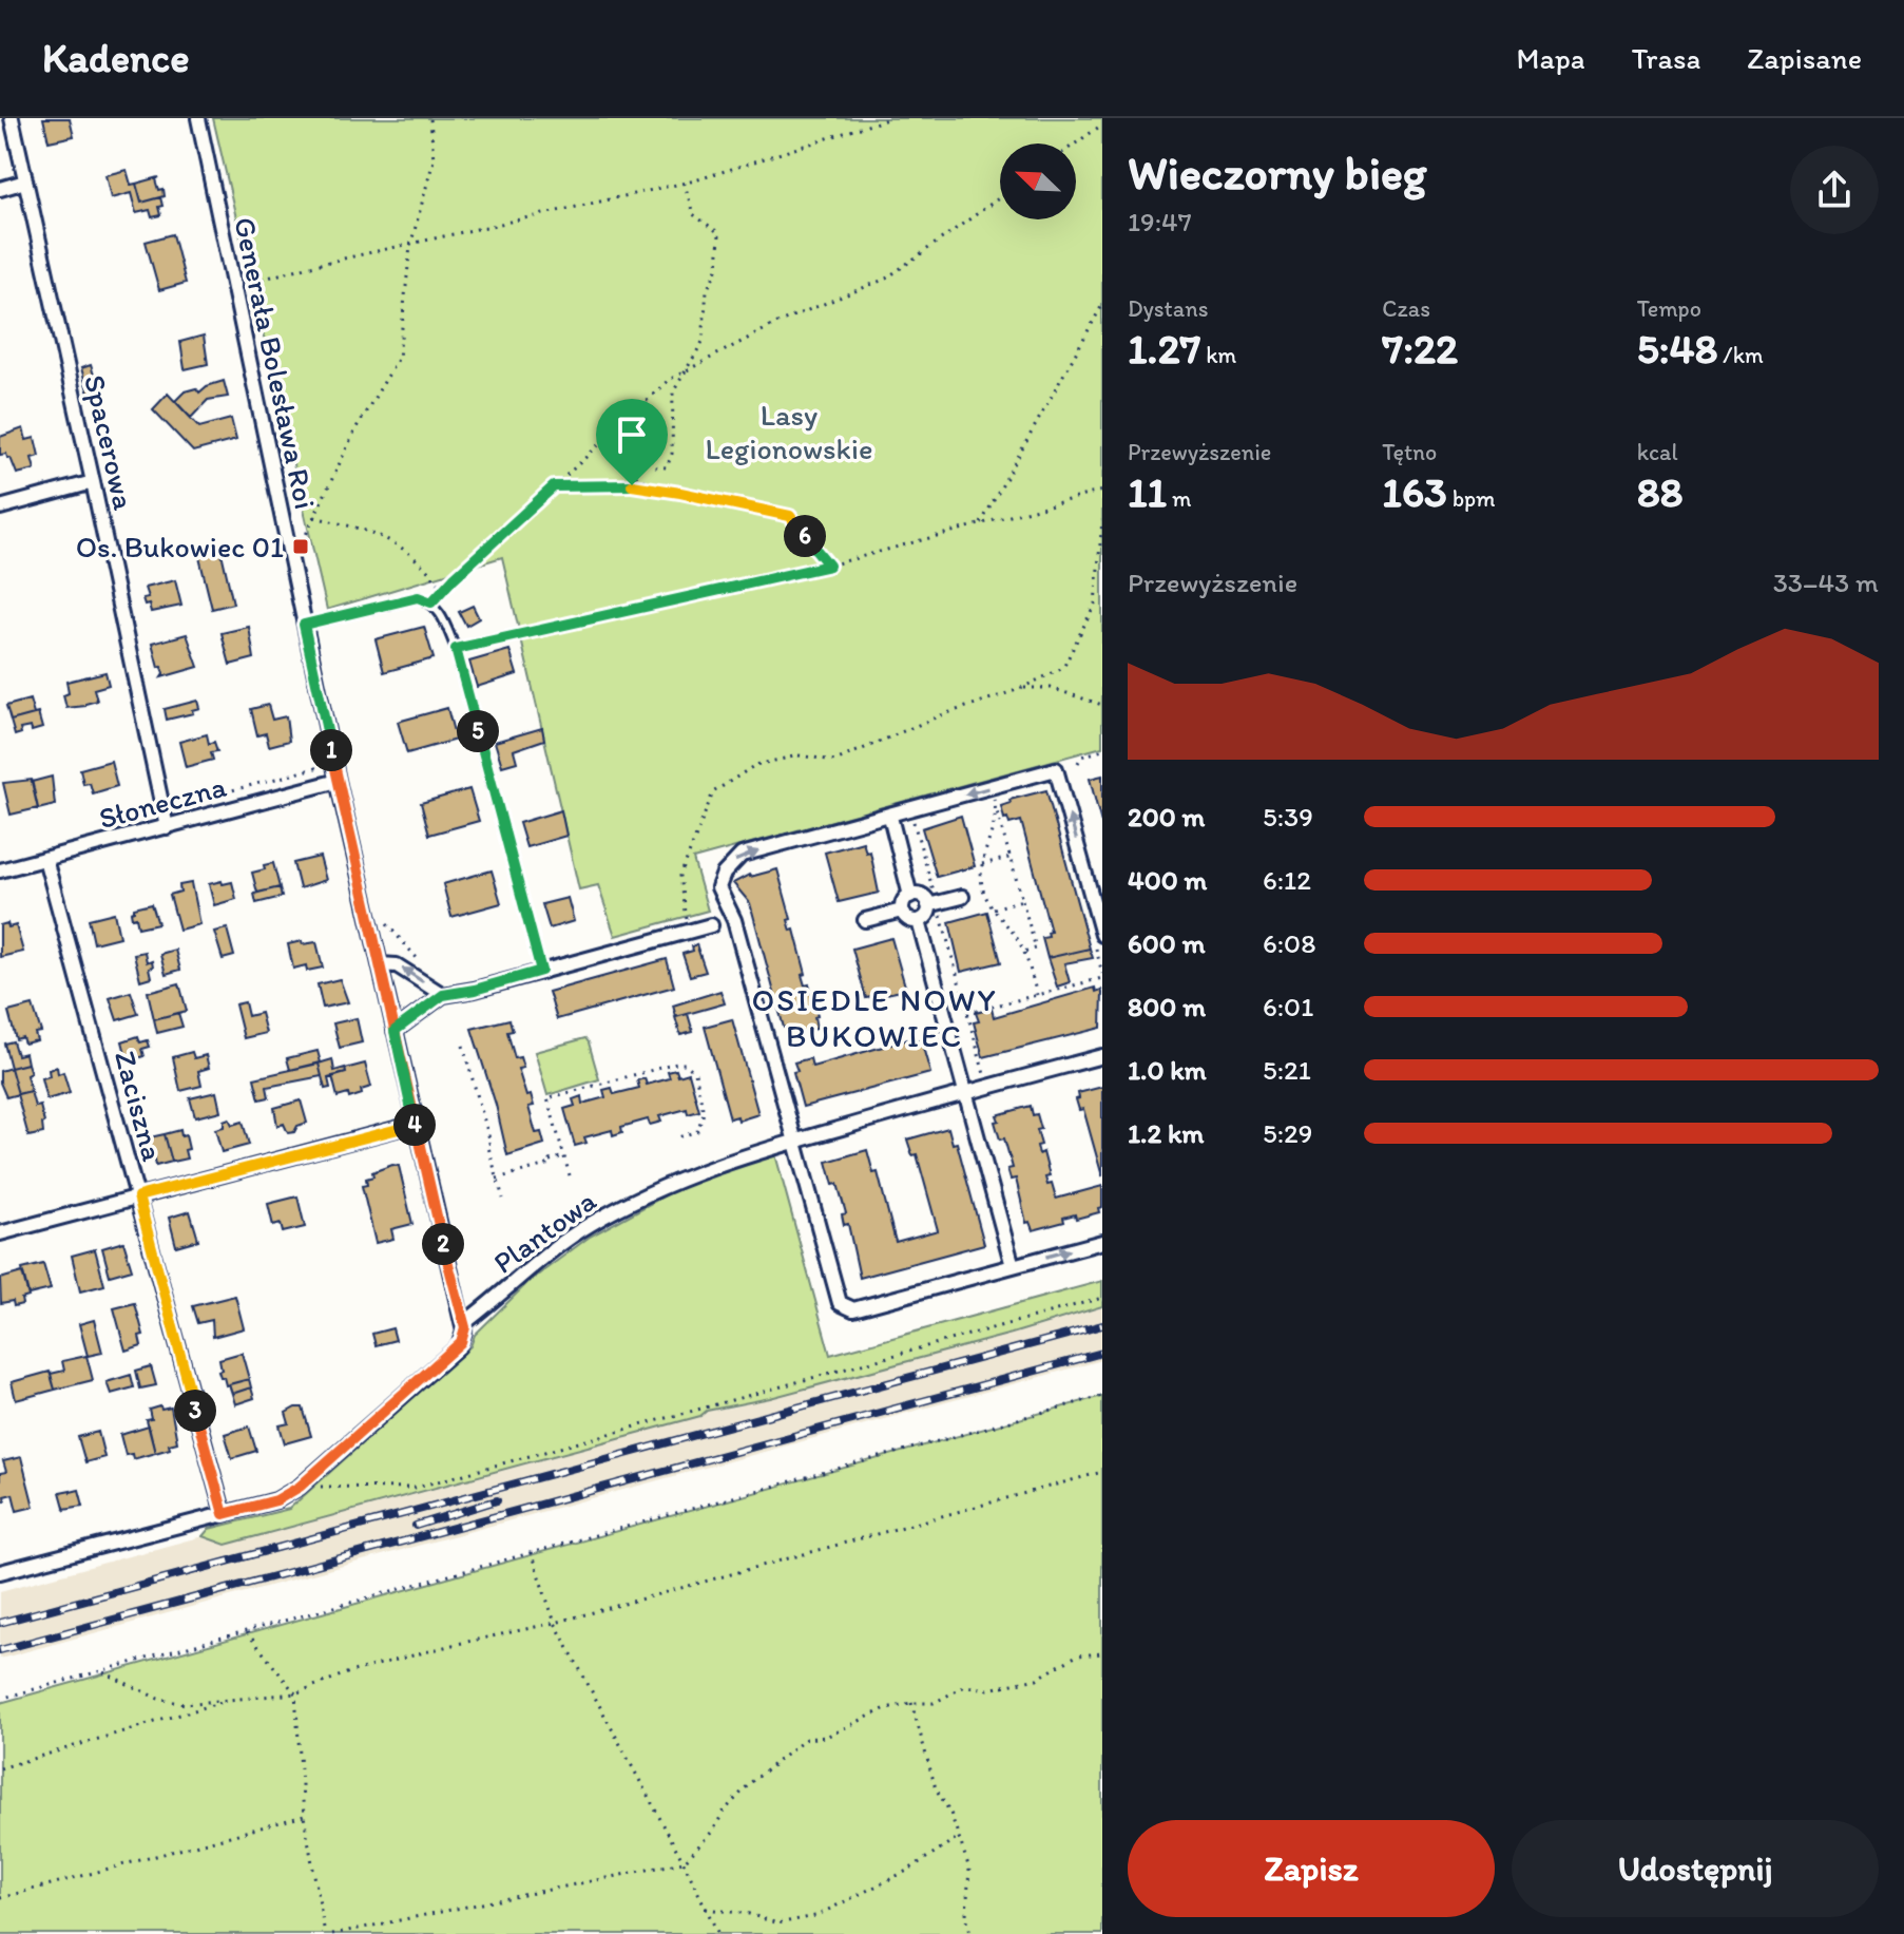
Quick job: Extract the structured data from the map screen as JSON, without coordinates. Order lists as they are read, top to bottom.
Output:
{
  "streets": {
    "street": [
      "Generała Bolesława Roi",
      "Spacerowa",
      "Słoneczna",
      "Zaciszna",
      "Plantowa"
    ]
  },
  "crossings": [
    ["Generała Bolesława Roi", "Słoneczna"],
    ["Generała Bolesława Roi", "Plantowa"],
    ["Spacerowa", "Słoneczna"],
    ["Słoneczna", "Zaciszna"],
    ["Zaciszna", "Plantowa"]
  ],
  "districts": ["OSIEDLE NOWY BUKOWIEC"],
  "parks": ["Lasy Legionowskie"],
  "places": {
    "transit": ["Os. Bukowiec 01"]
  },
  "north": "top left",
  "page": {
    "header": "Kadence",
    "nav": ["Mapa", "Trasa", "Zapisane"],
    "heading": ["Wieczorny bieg", "19:47"],
    "stats": [
      ["Dystans", "1.27 km"],
      ["Czas", "7:22"],
      ["Tempo", "5:48 /km"],
      ["Przewyższenie", "11 m"],
      ["Tętno", "163 bpm"],
      ["kcal", "88"]
    ],
    "pins": [
      "6",
      "5",
      "1",
      "4",
      "2",
      "3"
    ],
    "chart": ["Przewyższenie", "33–43 m"],
    "list": [
      {
        "name": "200 m",
        "note": "5:39"
      },
      {
        "name": "400 m",
        "note": "6:12"
      },
      {
        "name": "600 m",
        "note": "6:08"
      },
      {
        "name": "800 m",
        "note": "6:01"
      },
      {
        "name": "1.0 km",
        "note": "5:21"
      },
      {
        "name": "1.2 km",
        "note": "5:29"
      }
    ],
    "buttons": ["Zapisz", "Udostępnij"]
  }
}
